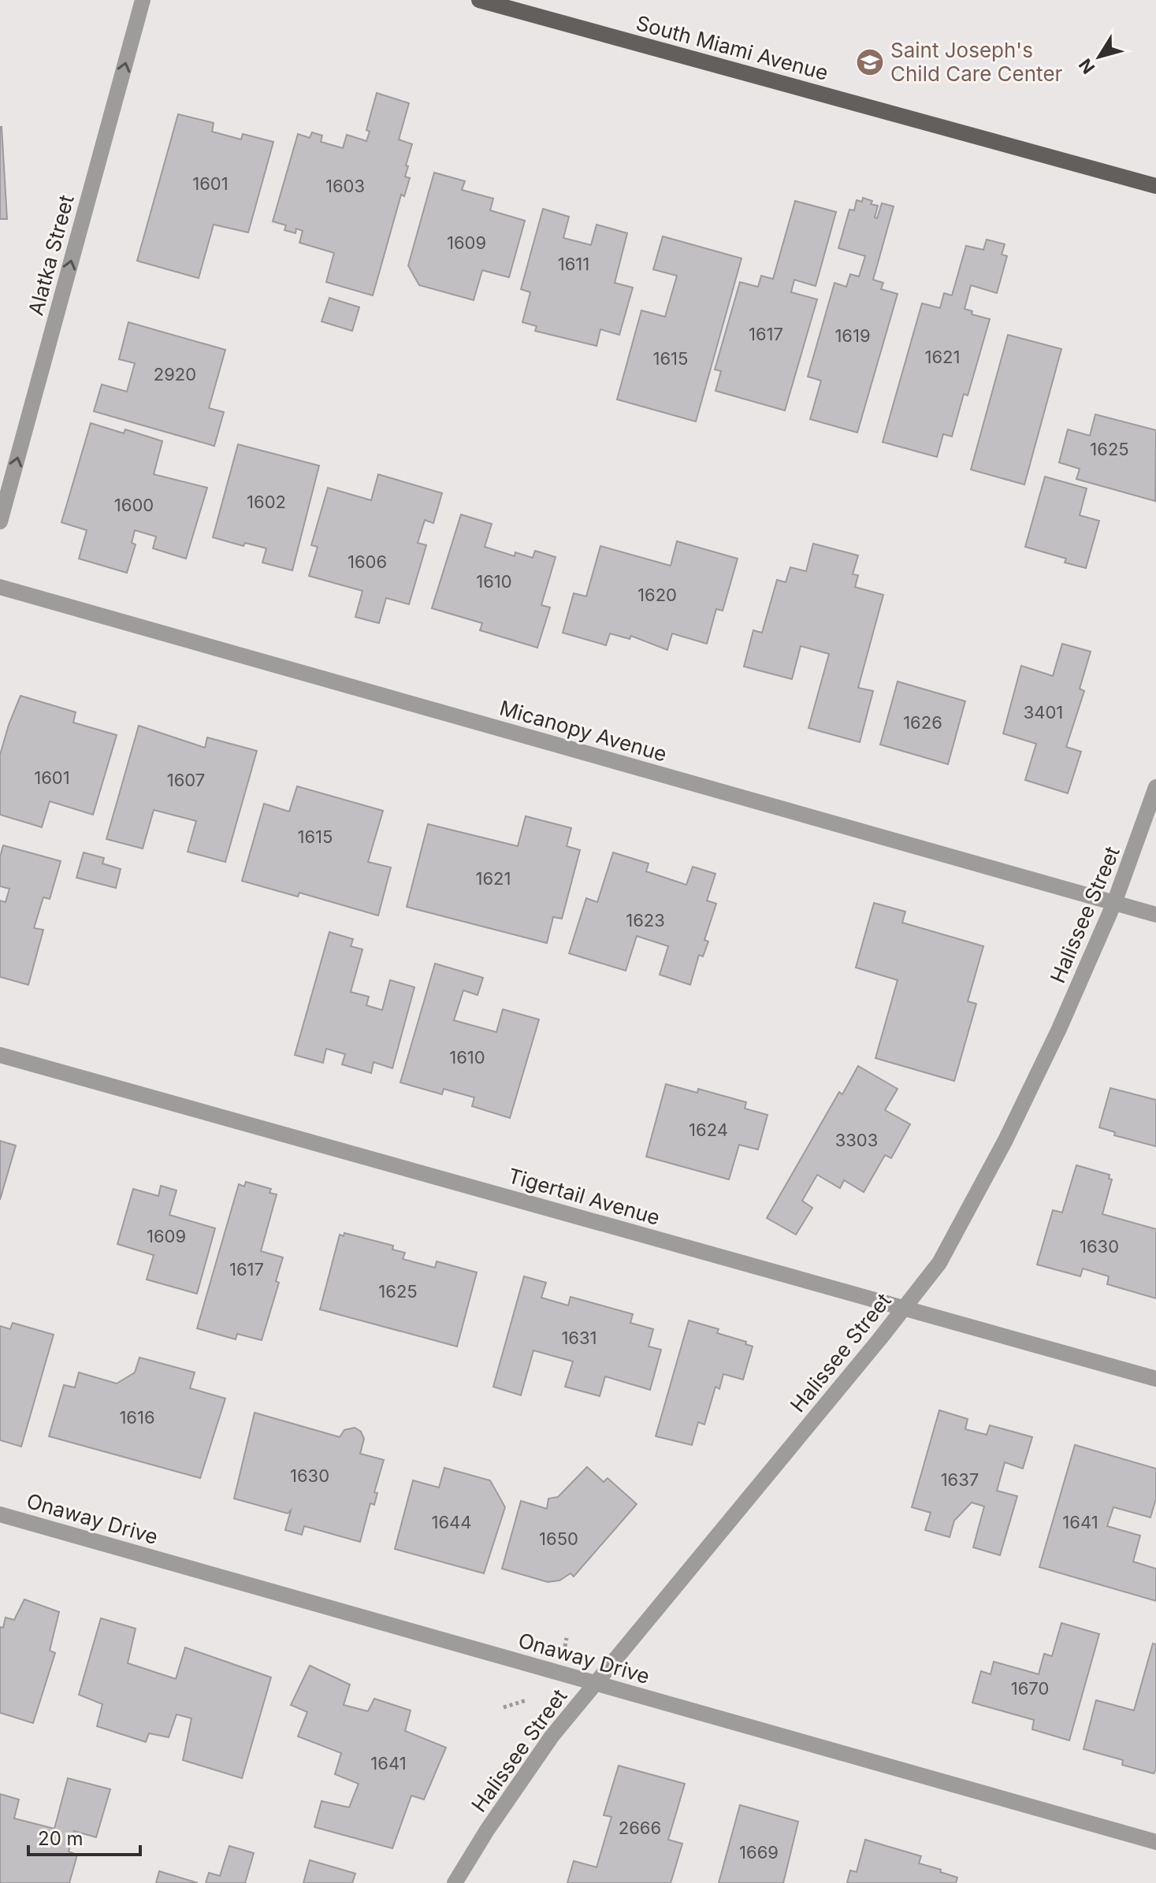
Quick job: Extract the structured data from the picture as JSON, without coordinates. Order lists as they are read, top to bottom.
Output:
{
  "streets": {
    "main road": ["South Miami Avenue"],
    "street": [
      "Alatka Street",
      "Micanopy Avenue",
      "Halissee Street",
      "Tigertail Avenue",
      "Onaway Drive"
    ]
  },
  "crossings": [
    ["Micanopy Avenue", "Halissee Street"],
    ["Halissee Street", "Tigertail Avenue"],
    ["Halissee Street", "Onaway Drive"]
  ],
  "one_way": ["Alatka Street"],
  "places": {
    "school or university": ["Saint Joseph's Child Care Center"]
  },
  "house_numbers": [
    "1601",
    "1603",
    "1609",
    "1611",
    "1617",
    "1619",
    "1621",
    "1615",
    "2920",
    "1625",
    "1602",
    "1600",
    "1606",
    "1610",
    "1620",
    "3401",
    "1626",
    "1601",
    "1607",
    "1615",
    "1621",
    "1623",
    "1610",
    "1624",
    "3303",
    "1609",
    "1630",
    "1617",
    "1625",
    "1631",
    "1616",
    "1630",
    "1637",
    "1644",
    "1641",
    "1650",
    "1670",
    "1641",
    "2666",
    "1669"
  ],
  "scale_bar": "20 m",
  "north": "bottom left"
}
